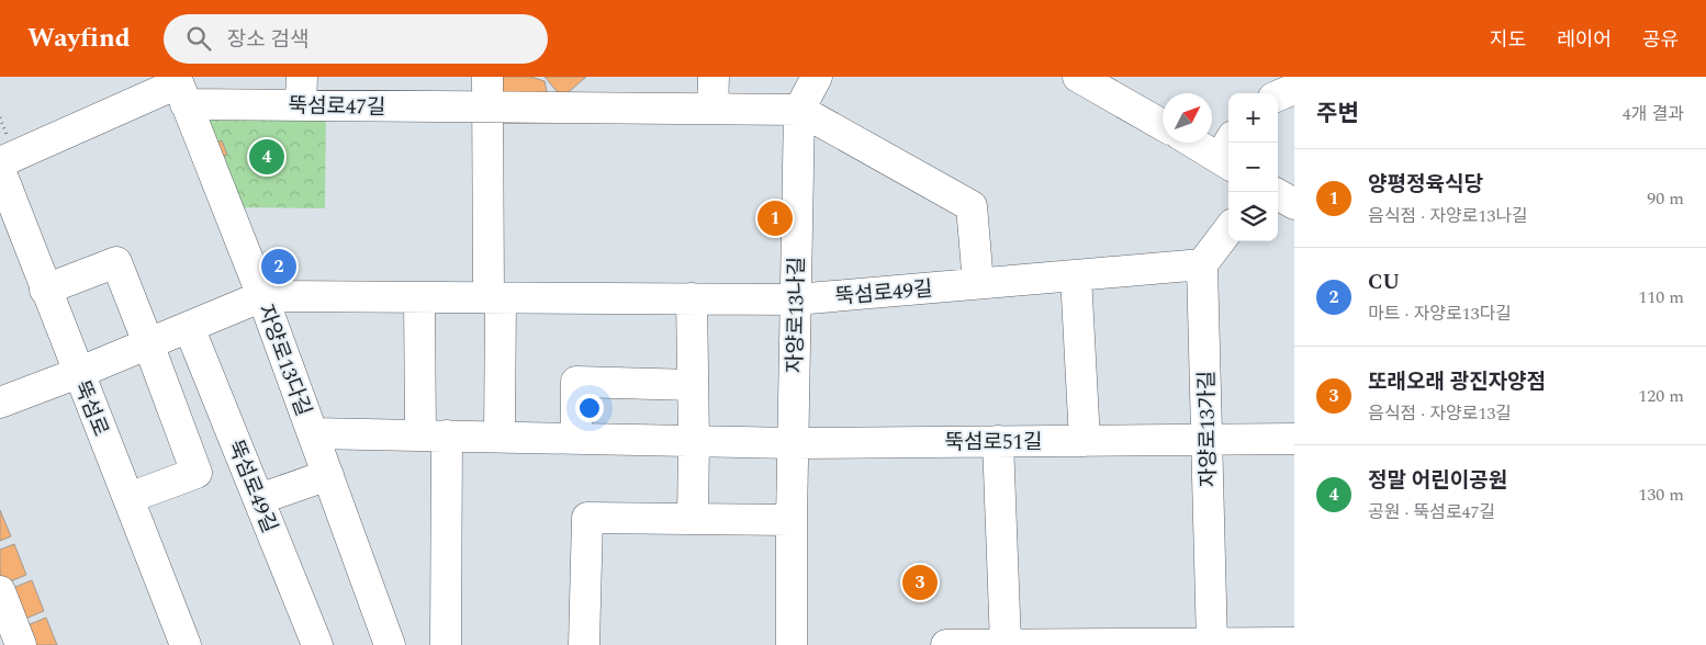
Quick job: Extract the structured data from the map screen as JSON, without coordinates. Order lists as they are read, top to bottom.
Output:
{
  "streets": {
    "street": [
      "뚝섬로47길",
      "뚝섬로49길",
      "자양로13나길",
      "자양로13다길",
      "뚝섬로",
      "자양로13가길",
      "뚝섬로51길"
    ]
  },
  "crossings": [
    ["뚝섬로47길", "자양로13나길"],
    ["뚝섬로47길", "자양로13다길"],
    ["뚝섬로49길", "자양로13나길"],
    ["뚝섬로49길", "자양로13다길"],
    ["뚝섬로49길", "뚝섬로"],
    ["뚝섬로49길", "자양로13가길"],
    ["자양로13나길", "뚝섬로51길"],
    ["자양로13다길", "뚝섬로51길"],
    ["자양로13가길", "뚝섬로51길"]
  ],
  "north": "top right",
  "page": {
    "header": "Wayfind",
    "search": "장소 검색",
    "nav": ["지도", "레이어", "공유"],
    "heading": ["주변", "4개 결과"],
    "map_buttons": ["+", "−"],
    "pins": [
      "4",
      "1",
      "2",
      "3"
    ],
    "list": [
      {
        "mark": "1",
        "name": "양평정육식당",
        "note": "음식점 · 자양로13나길",
        "value": "90 m"
      },
      {
        "mark": "2",
        "name": "CU",
        "note": "마트 · 자양로13다길",
        "value": "110 m"
      },
      {
        "mark": "3",
        "name": "또래오래 광진자양점",
        "note": "음식점 · 자양로13길",
        "value": "120 m"
      },
      {
        "mark": "4",
        "name": "정말 어린이공원",
        "note": "공원 · 뚝섬로47길",
        "value": "130 m"
      }
    ]
  }
}
